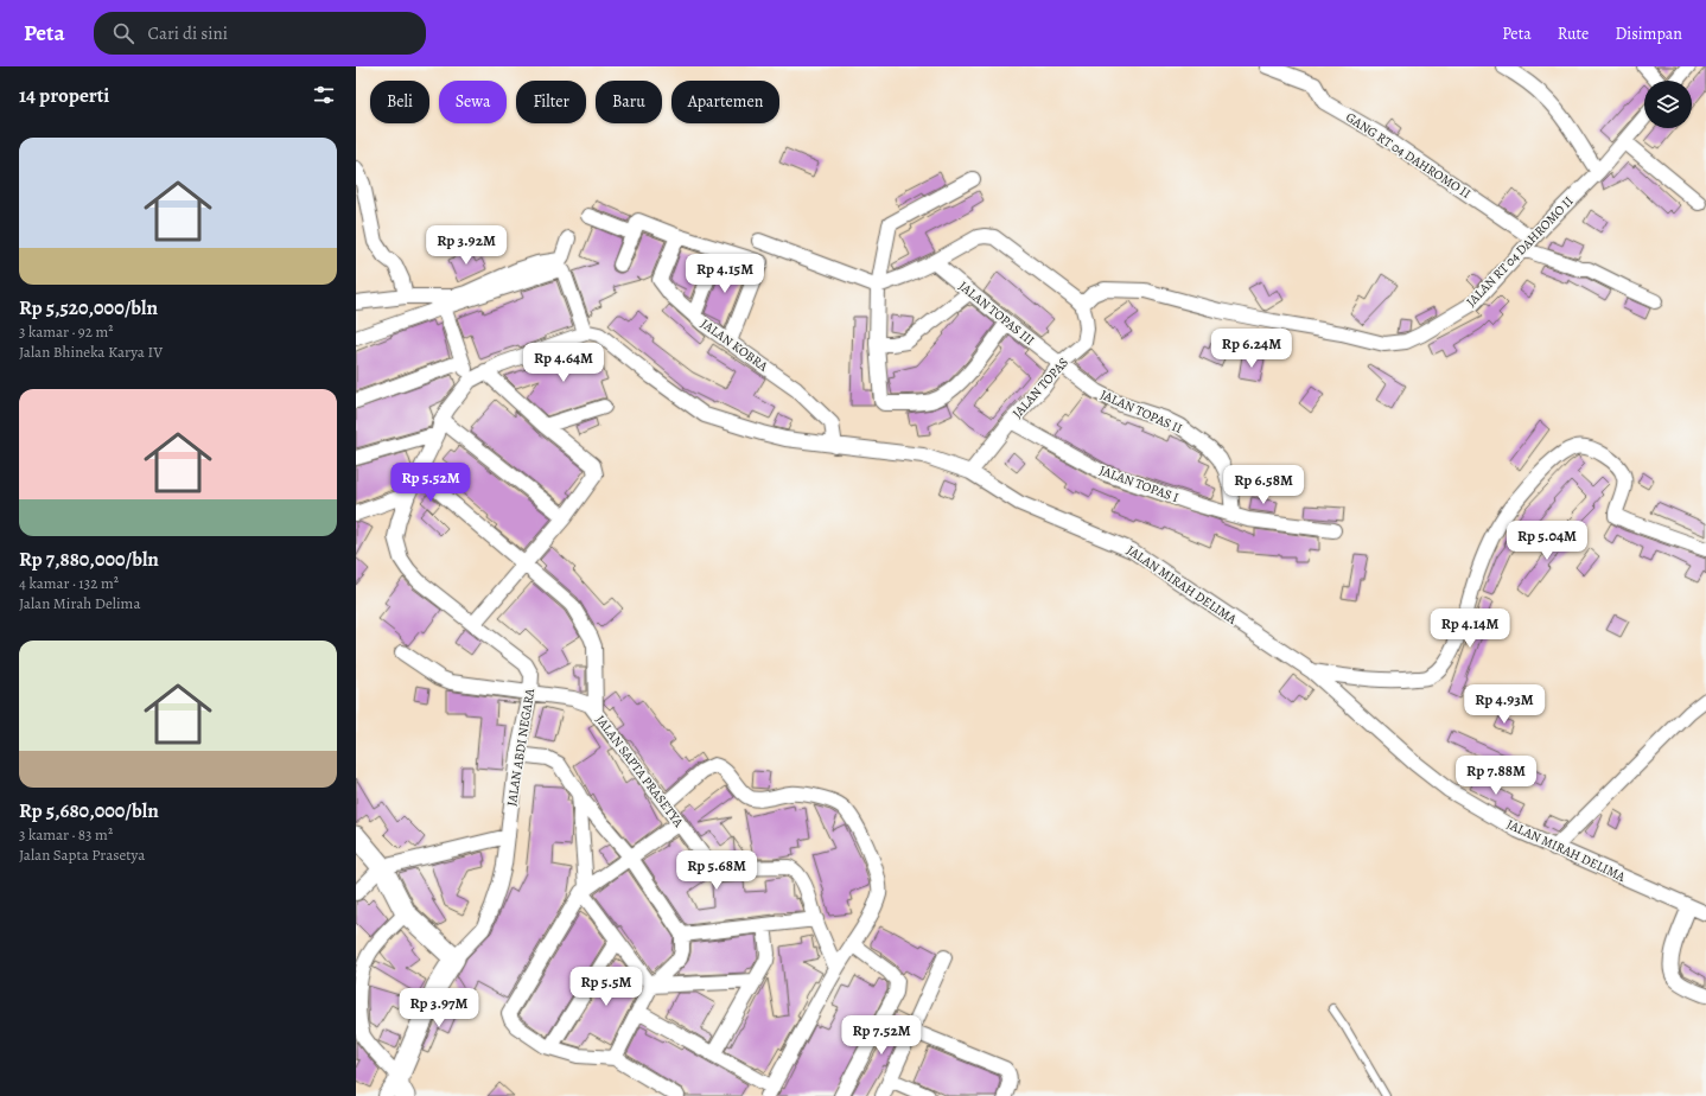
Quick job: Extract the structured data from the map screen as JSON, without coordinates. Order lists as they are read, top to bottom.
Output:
{
  "streets": {
    "street": [
      "GANG RT 04 DAHROMO II",
      "JALAN RT 04 DAHROMO II",
      "JALAN TOPAS III",
      "JALAN KOBRA",
      "JALAN TOPAS",
      "JALAN TOPAS II",
      "JALAN TOPAS I",
      "JALAN MIRAH DELIMA",
      "JALAN ABDI NEGARA",
      "JALAN SAPTA PRASETYA"
    ]
  },
  "crossings": [
    ["GANG RT 04 DAHROMO II", "JALAN RT 04 DAHROMO II"],
    ["JALAN RT 04 DAHROMO II", "JALAN TOPAS"],
    ["JALAN TOPAS III", "JALAN TOPAS"],
    ["JALAN TOPAS III", "JALAN TOPAS II"],
    ["JALAN KOBRA", "JALAN MIRAH DELIMA"],
    ["JALAN TOPAS", "JALAN TOPAS II"],
    ["JALAN TOPAS", "JALAN TOPAS I"],
    ["JALAN TOPAS", "JALAN MIRAH DELIMA"],
    ["JALAN TOPAS II", "JALAN TOPAS I"],
    ["JALAN ABDI NEGARA", "JALAN SAPTA PRASETYA"]
  ],
  "page": {
    "header": "Peta",
    "search": "Cari di sini",
    "nav": ["Peta", "Rute", "Disimpan"],
    "heading": "14 properti",
    "chip": [
      "Beli",
      "Sewa",
      "Filter",
      "Baru",
      "Apartemen"
    ],
    "list": [
      {
        "name": "Rp 5,520,000/bln",
        "note": "3 kamar · 92 m² · Jalan Bhineka Karya IV"
      },
      {
        "name": "Rp 7,880,000/bln",
        "note": "4 kamar · 132 m² · Jalan Mirah Delima"
      },
      {
        "name": "Rp 5,680,000/bln",
        "note": "3 kamar · 83 m² · Jalan Sapta Prasetya"
      }
    ],
    "price": [
      "Rp 3.92M",
      "Rp 4.15M",
      "Rp 6.24M",
      "Rp 4.64M",
      "Rp 5.52M",
      "Rp 6.58M",
      "Rp 5.04M",
      "Rp 4.14M",
      "Rp 4.93M",
      "Rp 7.88M",
      "Rp 5.68M",
      "Rp 5.5M",
      "Rp 3.97M",
      "Rp 7.52M"
    ]
  }
}
